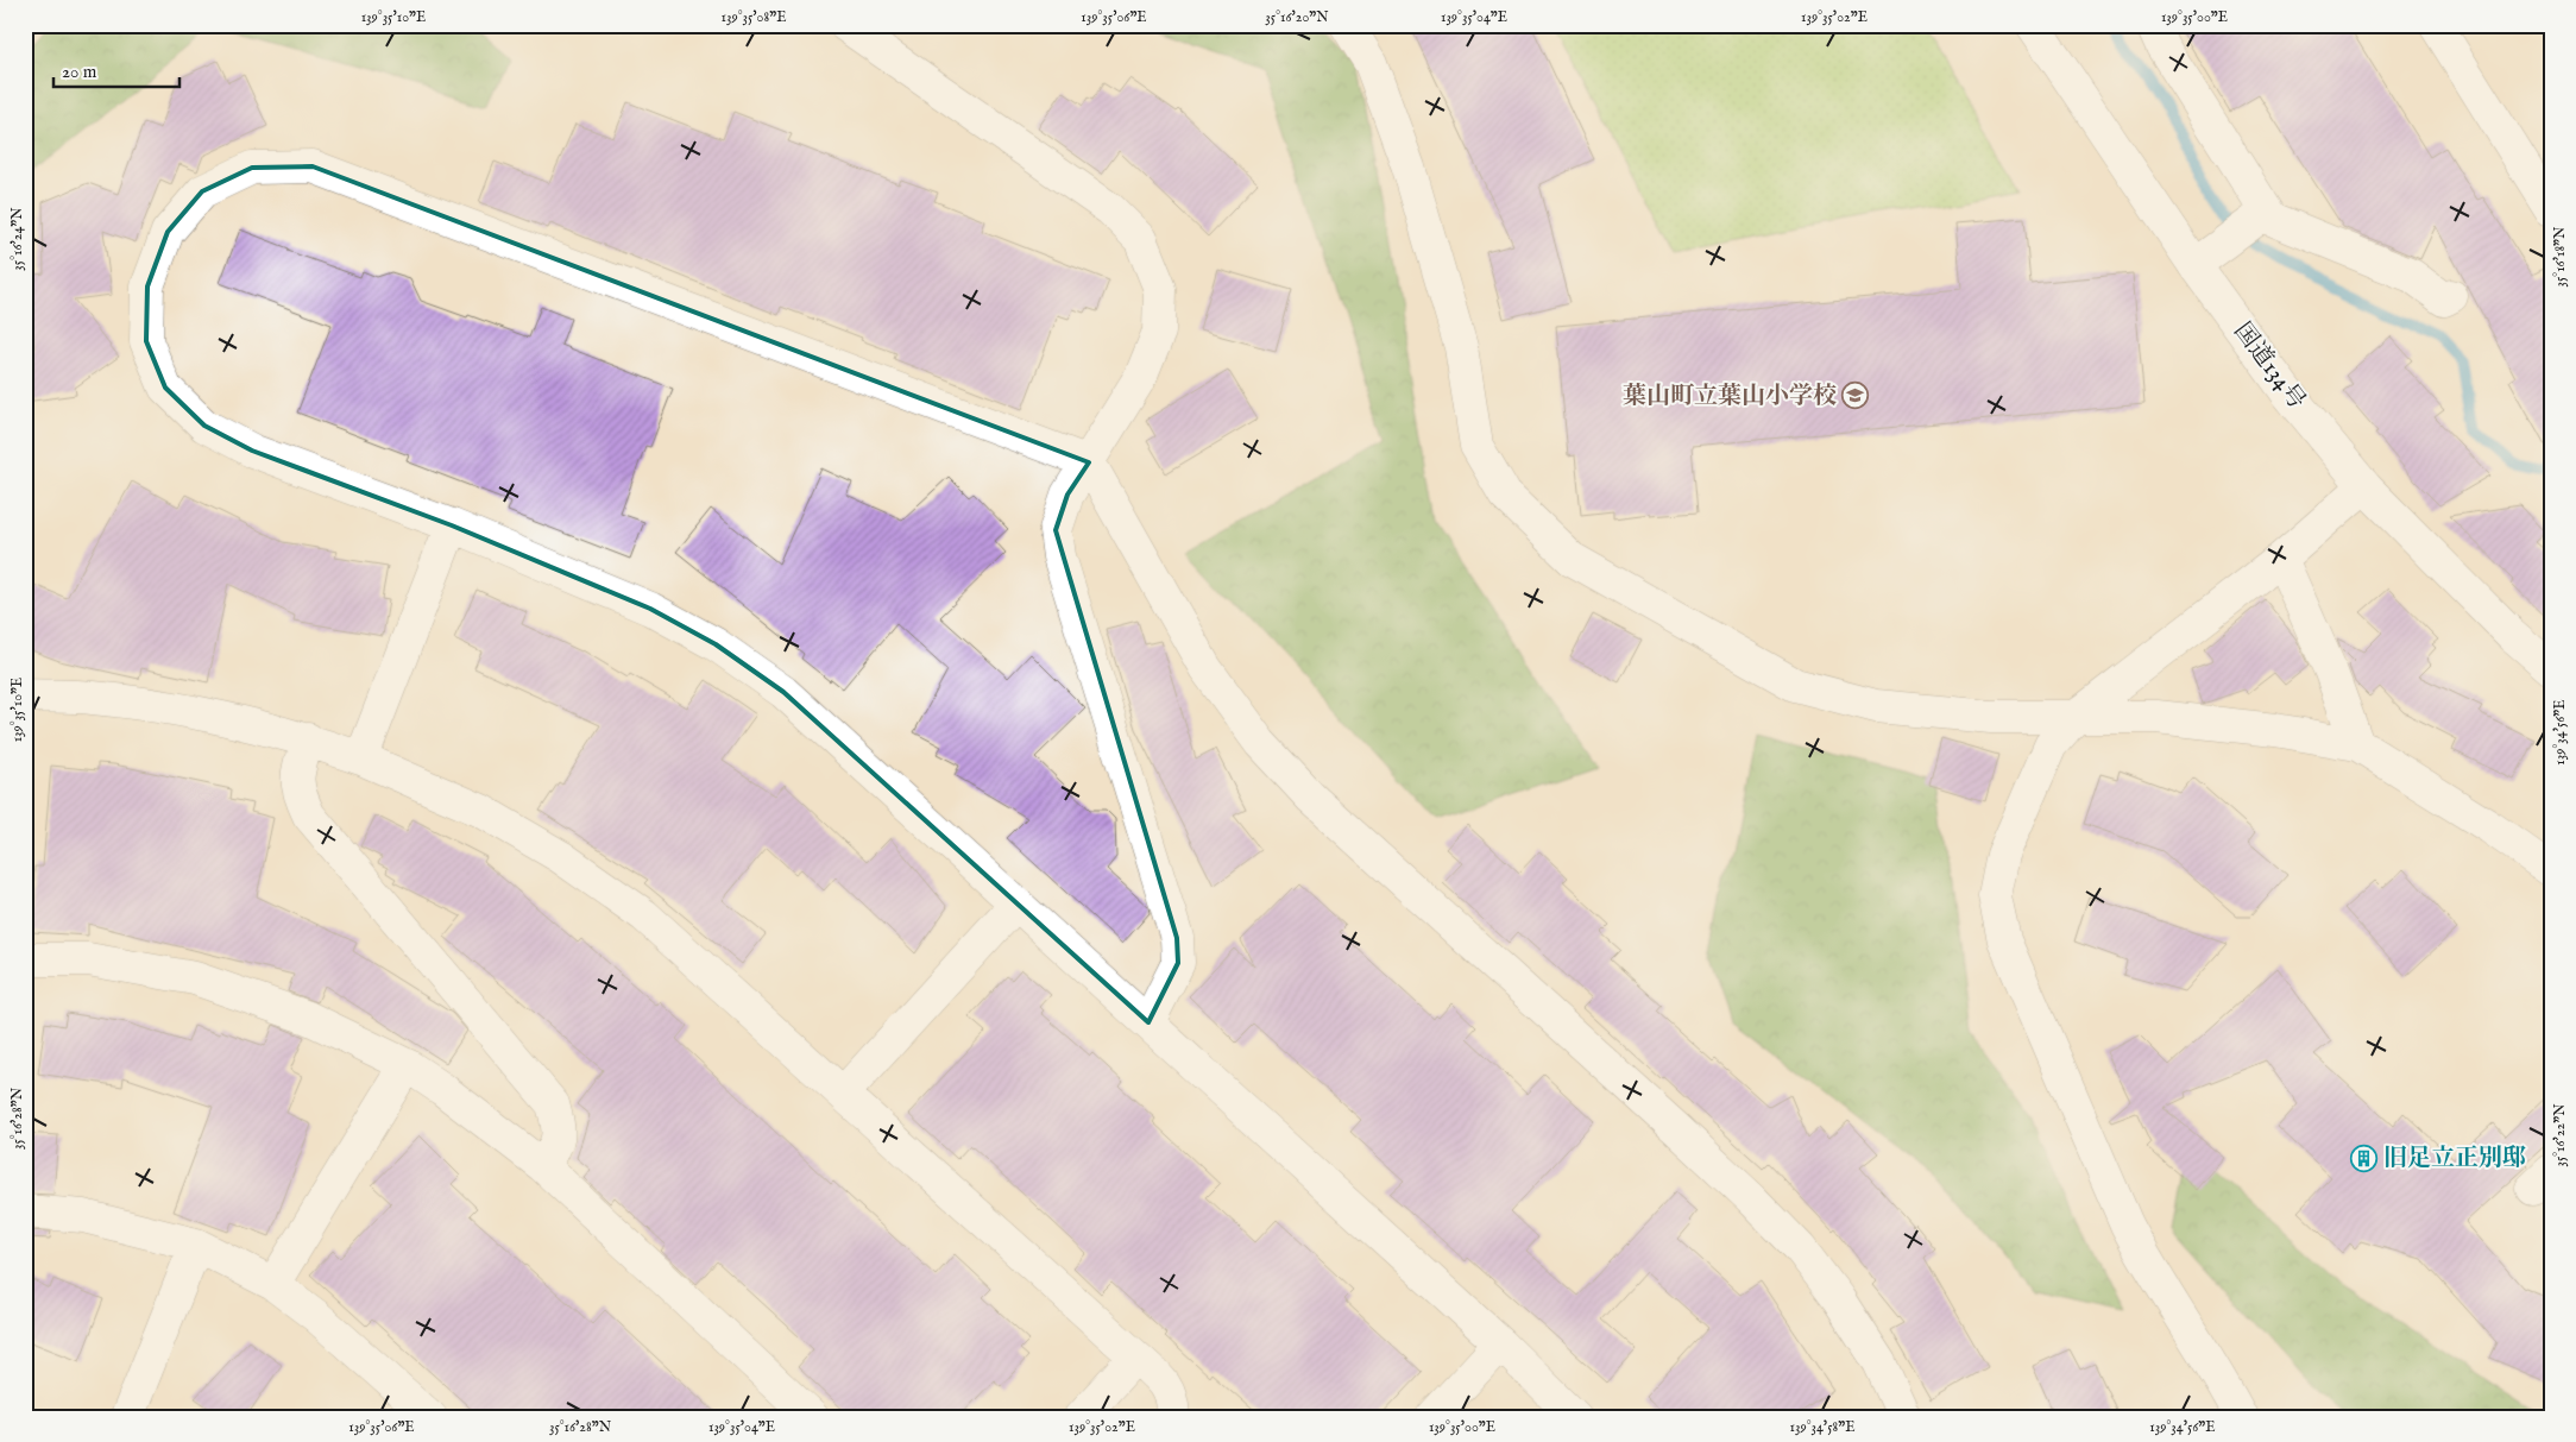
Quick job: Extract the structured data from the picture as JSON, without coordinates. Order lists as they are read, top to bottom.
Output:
{
  "streets": {
    "main road": ["国道134号"]
  },
  "places": {
    "school or university": ["葉山町立葉山小学校"],
    "building": ["旧足立正別邸"]
  },
  "scale_bar": "20 m",
  "coordinates": [
    "139°35'10\"E",
    "139°35'08\"E",
    "139°35'06\"E",
    "35°16'20\"N",
    "139°35'04\"E",
    "139°35'02\"E",
    "139°35'00\"E",
    "35°16'24\"N",
    "35°16'18\"N",
    "139°34'56\"E",
    "35°16'28\"N",
    "35°16'22\"N",
    "139°34'58\"E"
  ]
}
